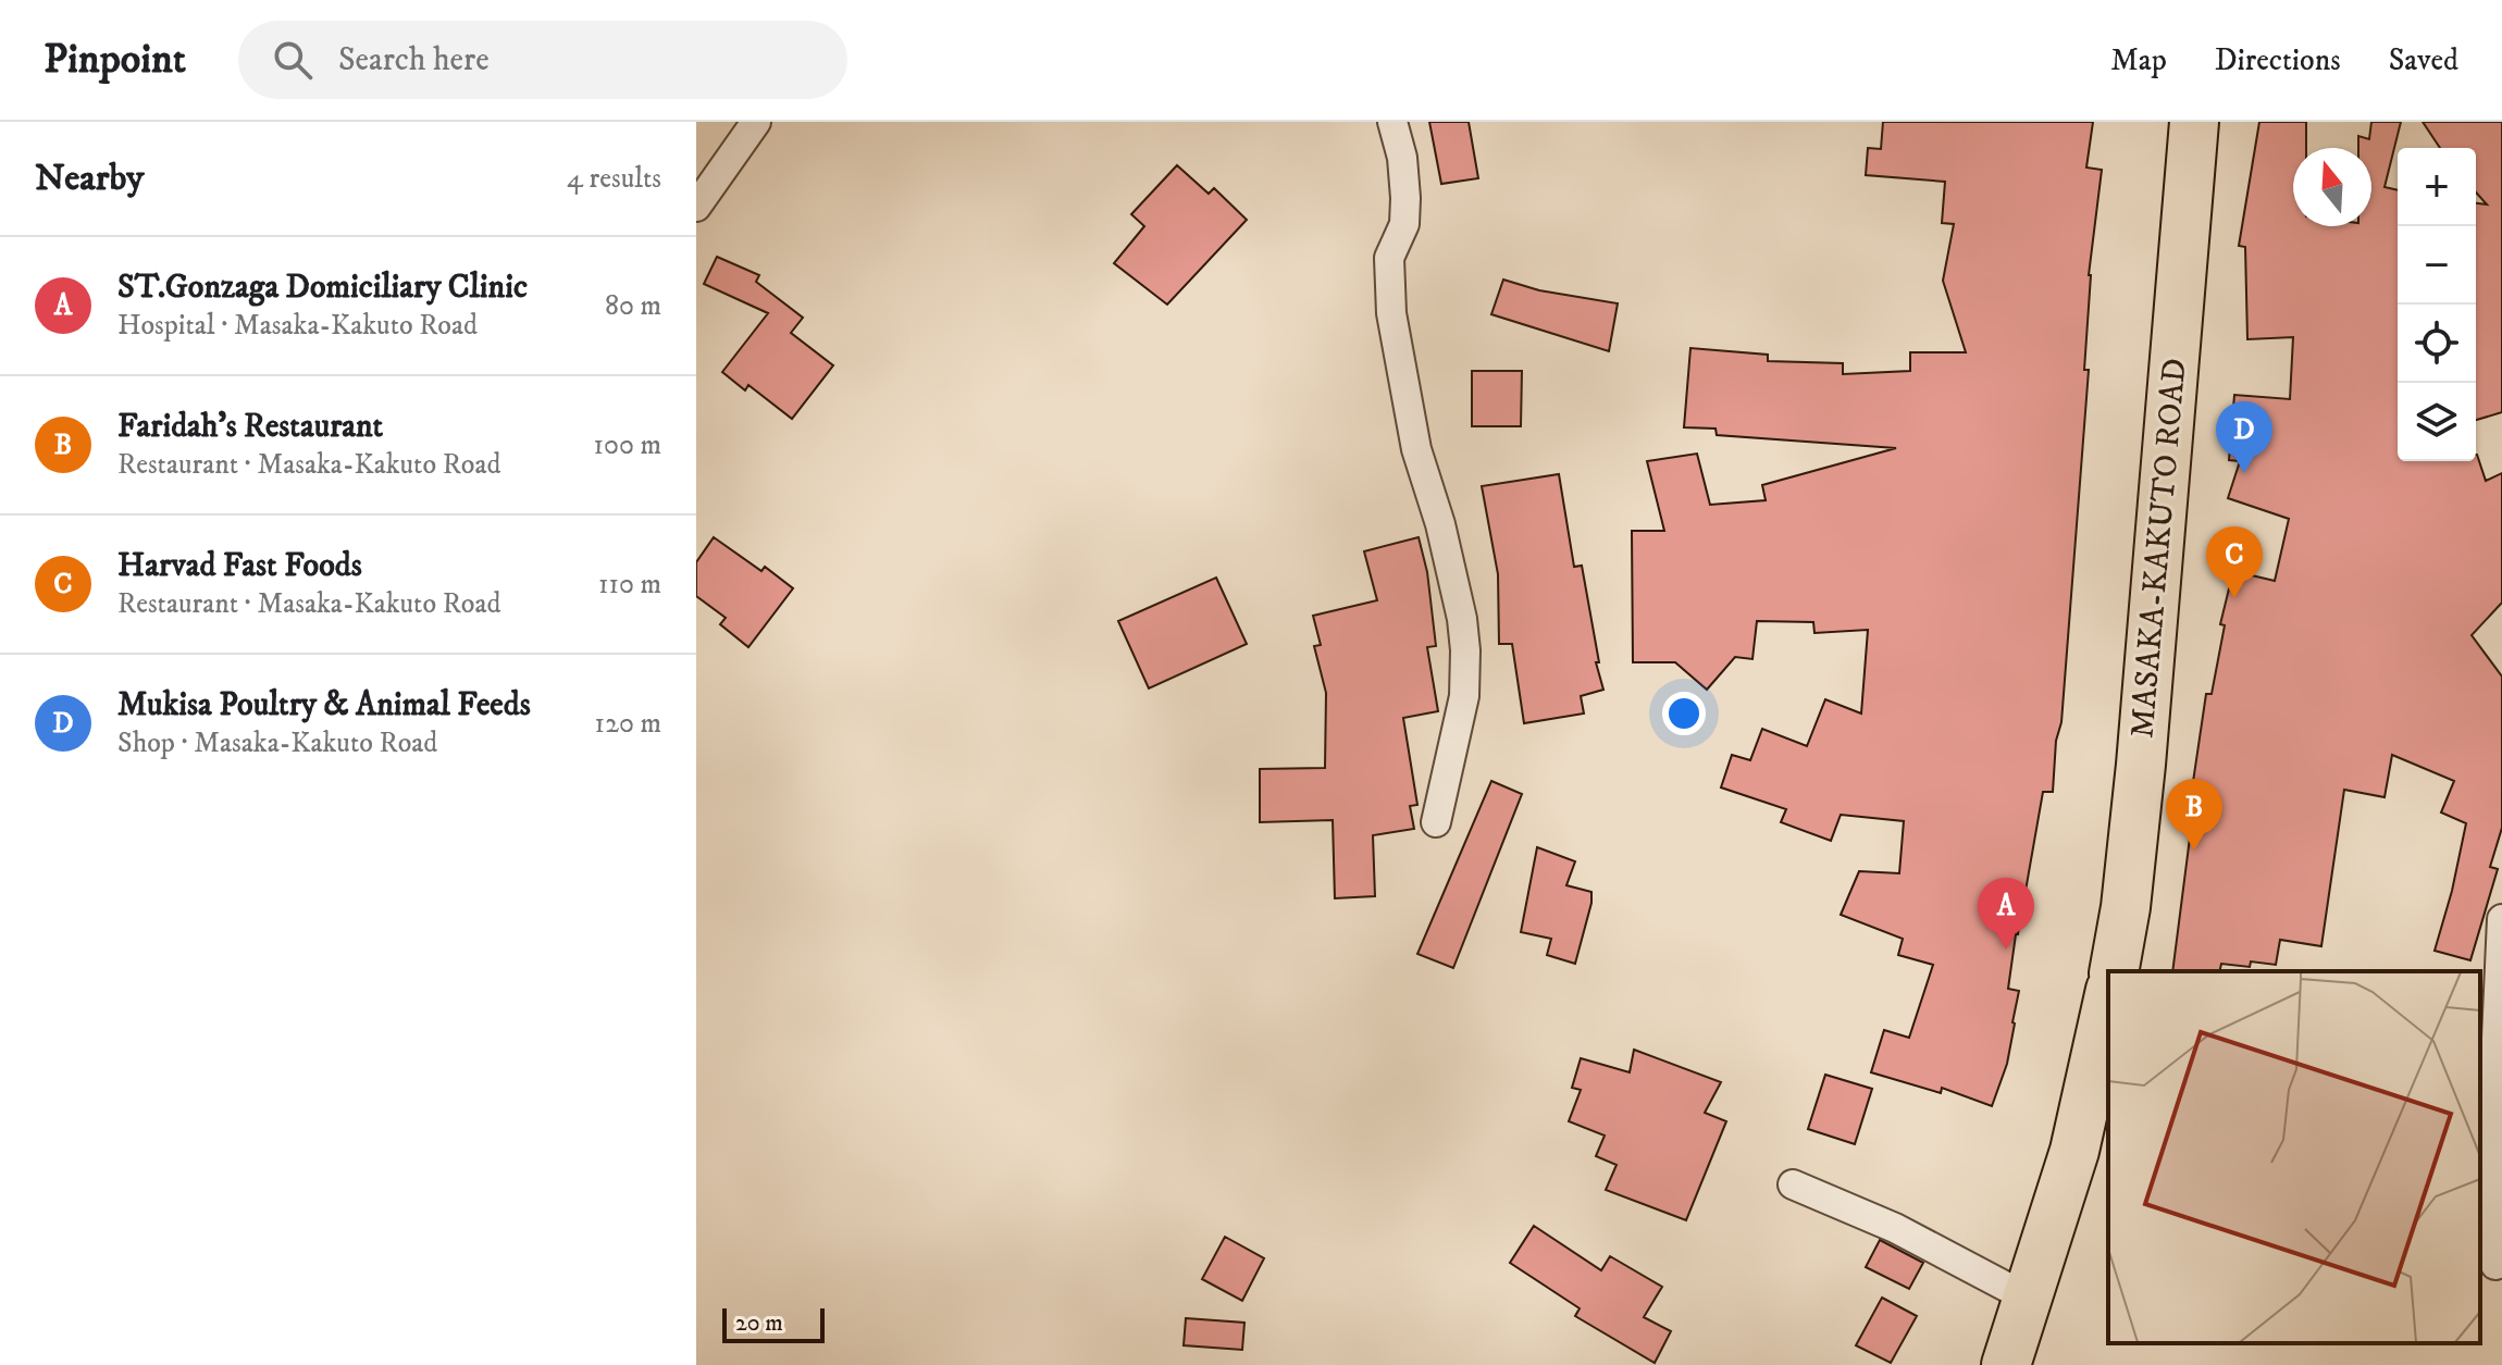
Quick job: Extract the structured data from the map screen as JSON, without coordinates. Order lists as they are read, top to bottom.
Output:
{
  "streets": {
    "highway": ["MASAKA-KAKUTO ROAD"]
  },
  "scale_bar": "20 m",
  "north": "top",
  "page": {
    "header": "Pinpoint",
    "search": "Search here",
    "nav": ["Map", "Directions", "Saved"],
    "heading": ["Nearby", "4 results"],
    "map_buttons": ["+", "−"],
    "list": [
      {
        "mark": "A",
        "name": "ST.Gonzaga Domiciliary Clinic",
        "note": "Hospital · Masaka-Kakuto Road",
        "value": "80 m"
      },
      {
        "mark": "B",
        "name": "Faridah's Restaurant",
        "note": "Restaurant · Masaka-Kakuto Road",
        "value": "100 m"
      },
      {
        "mark": "C",
        "name": "Harvad Fast Foods",
        "note": "Restaurant · Masaka-Kakuto Road",
        "value": "110 m"
      },
      {
        "mark": "D",
        "name": "Mukisa Poultry & Animal Feeds",
        "note": "Shop · Masaka-Kakuto Road",
        "value": "120 m"
      }
    ],
    "pins": [
      "D",
      "C",
      "B",
      "A"
    ],
    "scale": "20 m"
  }
}
